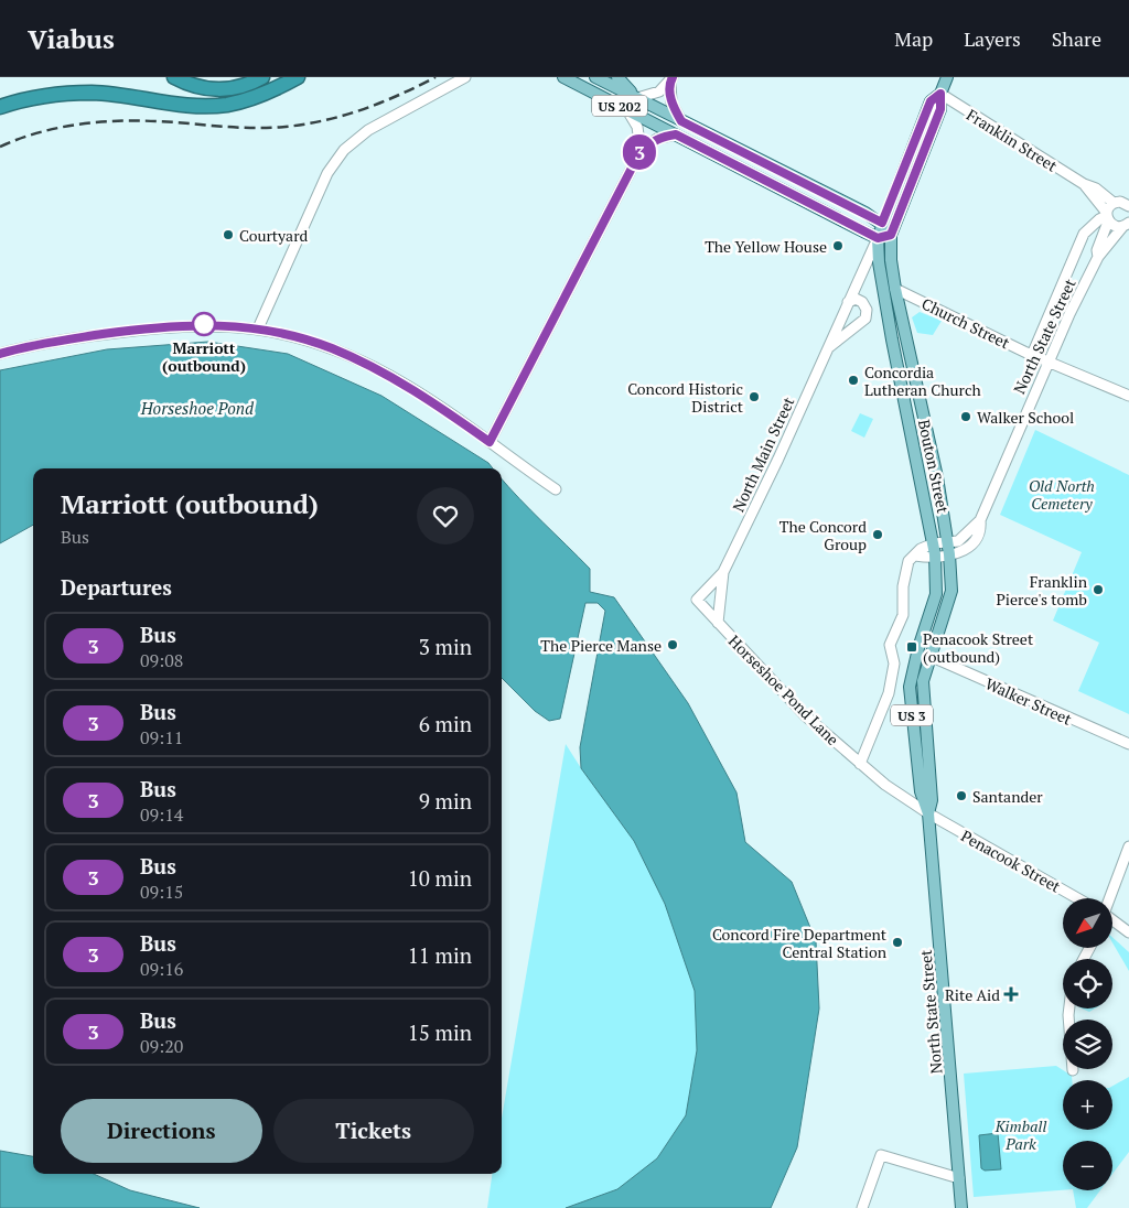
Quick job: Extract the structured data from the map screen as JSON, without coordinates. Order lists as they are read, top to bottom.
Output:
{
  "streets": {
    "main road": [
      "US 202",
      "North State Street",
      "Bouton Street",
      "US 3"
    ],
    "street": [
      "Franklin Street",
      "Church Street",
      "North Main Street",
      "Horseshoe Pond Lane",
      "Walker Street",
      "Penacook Street"
    ]
  },
  "crossings": [
    ["US 202", "North Main Street"],
    ["US 202", "Bouton Street"],
    ["US 202", "US 3"],
    ["Franklin Street", "North State Street"],
    ["Franklin Street", "US 3"],
    ["Church Street", "North State Street"],
    ["Church Street", "Bouton Street"],
    ["North State Street", "Bouton Street"],
    ["North State Street", "Horseshoe Pond Lane"],
    ["North State Street", "Walker Street"],
    ["North State Street", "Penacook Street"],
    ["North Main Street", "Bouton Street"],
    ["North Main Street", "Horseshoe Pond Lane"],
    ["Bouton Street", "US 3"],
    ["Horseshoe Pond Lane", "Penacook Street"]
  ],
  "water": ["Horseshoe Pond"],
  "parks": ["Old North Cemetery", "Kimball Park"],
  "places": {
    "other": [
      "Courtyard",
      "The Yellow House",
      "Marriott (outbound)",
      "Concordia Lutheran Church",
      "Concord Historic District",
      "Walker School",
      "The Concord Group",
      "Franklin Pierce's tomb",
      "The Pierce Manse",
      "Santander",
      "Concord Fire Department Central Station"
    ],
    "transit": ["Penacook Street (outbound)"],
    "health": ["Rite Aid"]
  },
  "lines": ["bus line 3"],
  "north": "bottom left",
  "page": {
    "header": "Viabus",
    "nav": ["Map", "Layers", "Share"],
    "on_map": "3",
    "heading": [
      ["Marriott (outbound)", "Bus"],
      "Departures"
    ],
    "list": [
      {
        "mark": "3",
        "name": "Bus",
        "note": "09:08",
        "value": "3 min"
      },
      {
        "mark": "3",
        "name": "Bus",
        "note": "09:11",
        "value": "6 min"
      },
      {
        "mark": "3",
        "name": "Bus",
        "note": "09:14",
        "value": "9 min"
      },
      {
        "mark": "3",
        "name": "Bus",
        "note": "09:15",
        "value": "10 min"
      },
      {
        "mark": "3",
        "name": "Bus",
        "note": "09:16",
        "value": "11 min"
      },
      {
        "mark": "3",
        "name": "Bus",
        "note": "09:20",
        "value": "15 min"
      }
    ],
    "map_buttons": ["+", "−"],
    "buttons": ["Directions", "Tickets"]
  }
}
